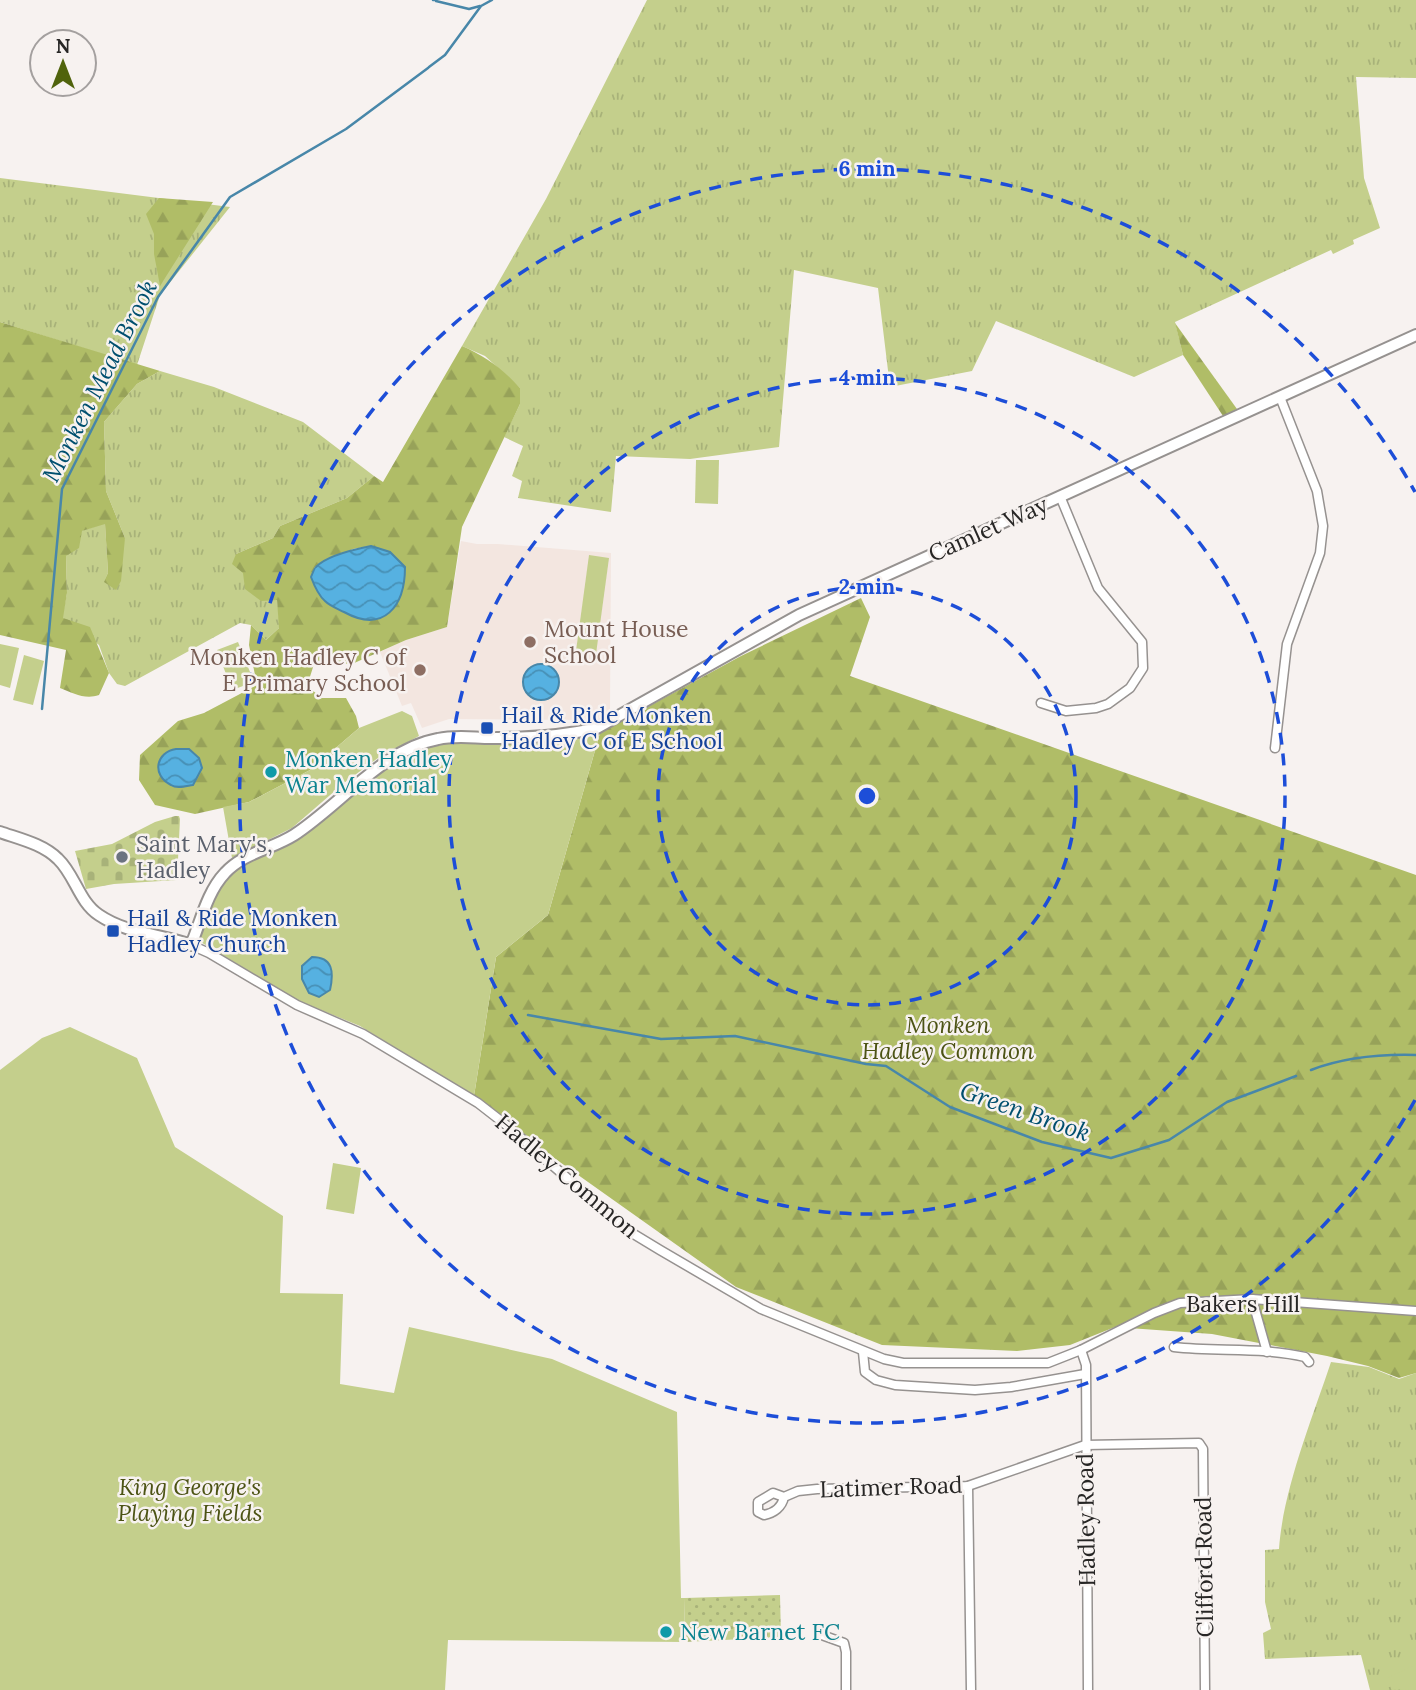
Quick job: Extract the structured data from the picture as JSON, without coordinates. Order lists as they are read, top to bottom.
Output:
{
  "streets": {
    "street": [
      "Camlet Way",
      "Hadley Common",
      "Bakers Hill",
      "Latimer Road",
      "Hadley Road",
      "Clifford Road"
    ]
  },
  "crossings": [
    ["Camlet Way", "Hadley Common"],
    ["Hadley Common", "Bakers Hill"],
    ["Hadley Common", "Hadley Road"],
    ["Bakers Hill", "Hadley Road"],
    ["Latimer Road", "Hadley Road"],
    ["Latimer Road", "Clifford Road"]
  ],
  "water": ["Monken Mead Brook", "Green Brook"],
  "parks": ["Monken Hadley Common", "King George's Playing Fields"],
  "places": {
    "other": [
      "Mount House School",
      "Monken Hadley C of E Primary School",
      "Monken Hadley War Memorial",
      "Saint Mary's, Hadley",
      "New Barnet FC"
    ],
    "transit": ["Hail & Ride Monken Hadley C of E School", "Hail & Ride Monken Hadley Church"]
  },
  "north": "top",
  "rings": ["6 min", "4 min", "2 min"]
}
